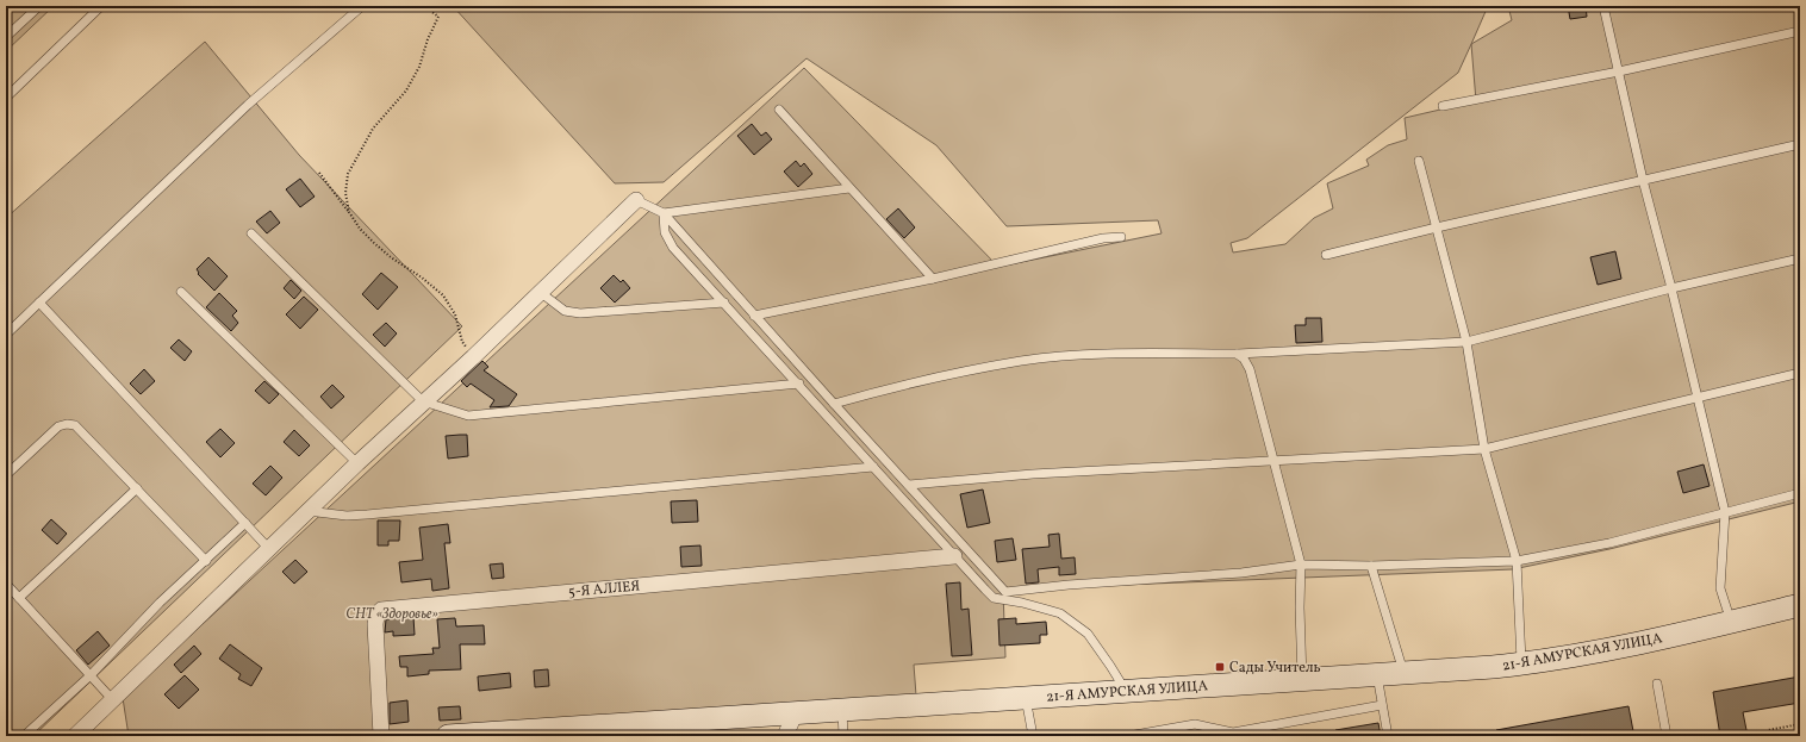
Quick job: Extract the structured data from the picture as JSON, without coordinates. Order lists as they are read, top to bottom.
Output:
{
  "streets": {
    "main road": ["21-Я АМУРСКАЯ УЛИЦА"],
    "street": ["5-Я АЛЛЕЯ"]
  },
  "parks": ["СНТ «Здоровье»"],
  "places": {
    "transit": ["Сады Учитель"]
  }
}
